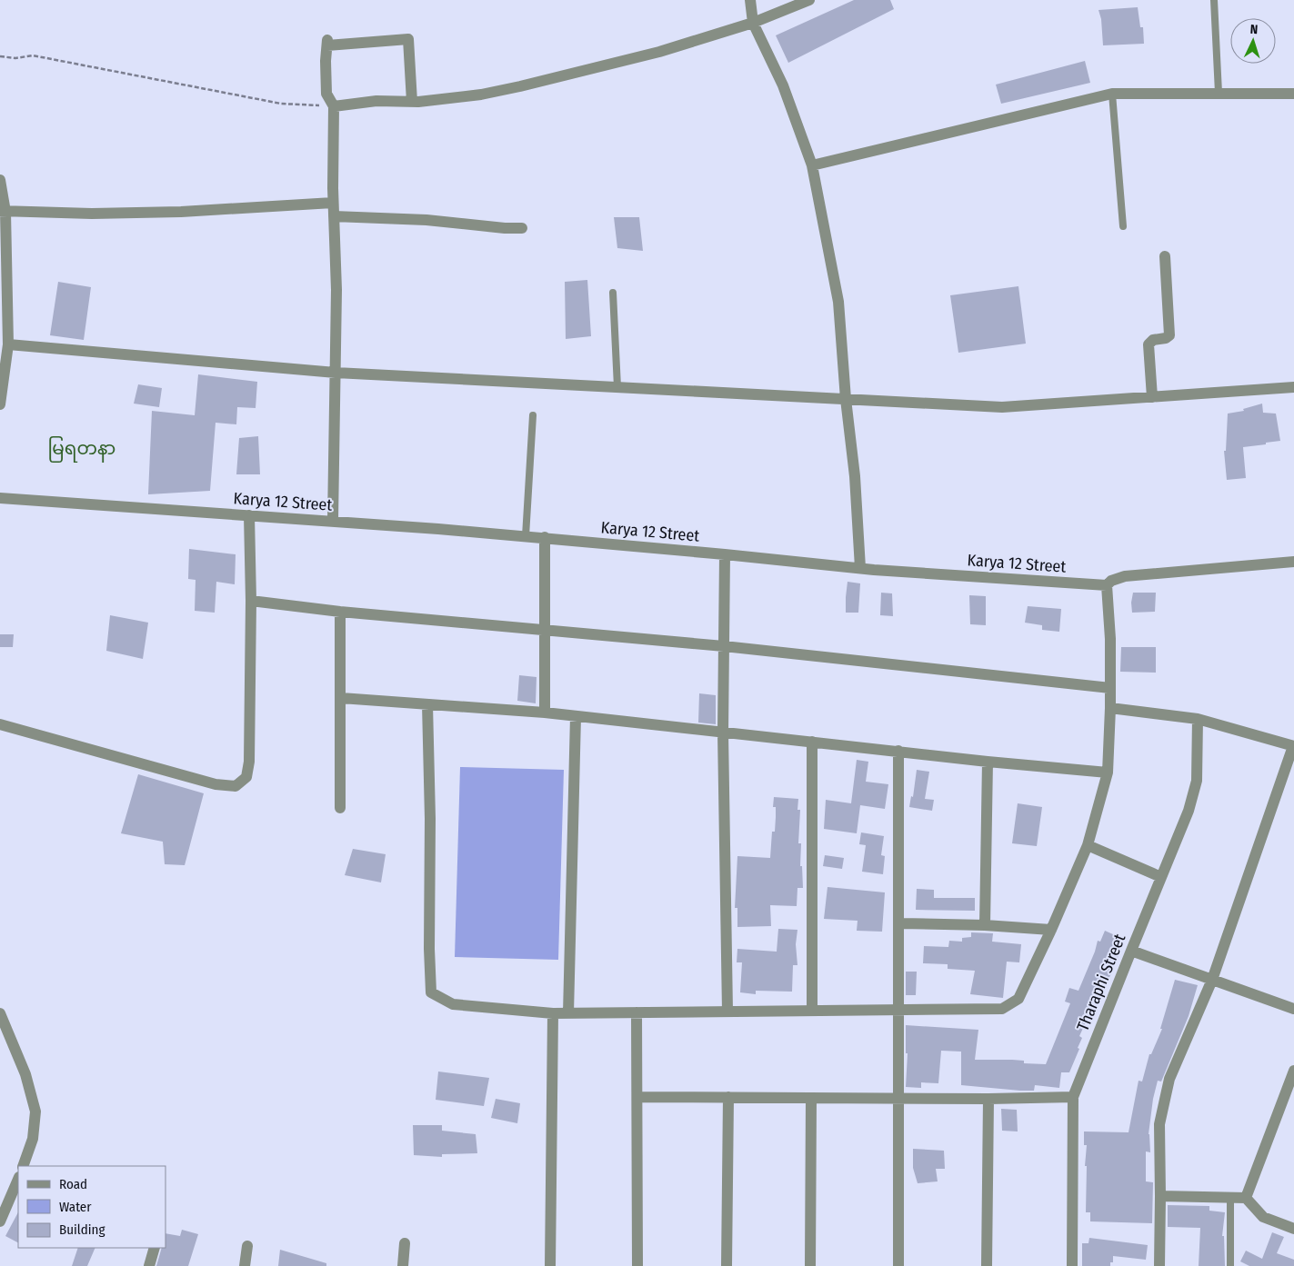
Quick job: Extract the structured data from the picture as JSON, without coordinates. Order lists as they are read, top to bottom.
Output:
{
  "streets": {
    "street": ["Karya 12 Street", "Tharaphi Street"]
  },
  "districts": ["မြရတနာ"],
  "legend": ["Road", "Water", "Building"],
  "north": "top"
}
